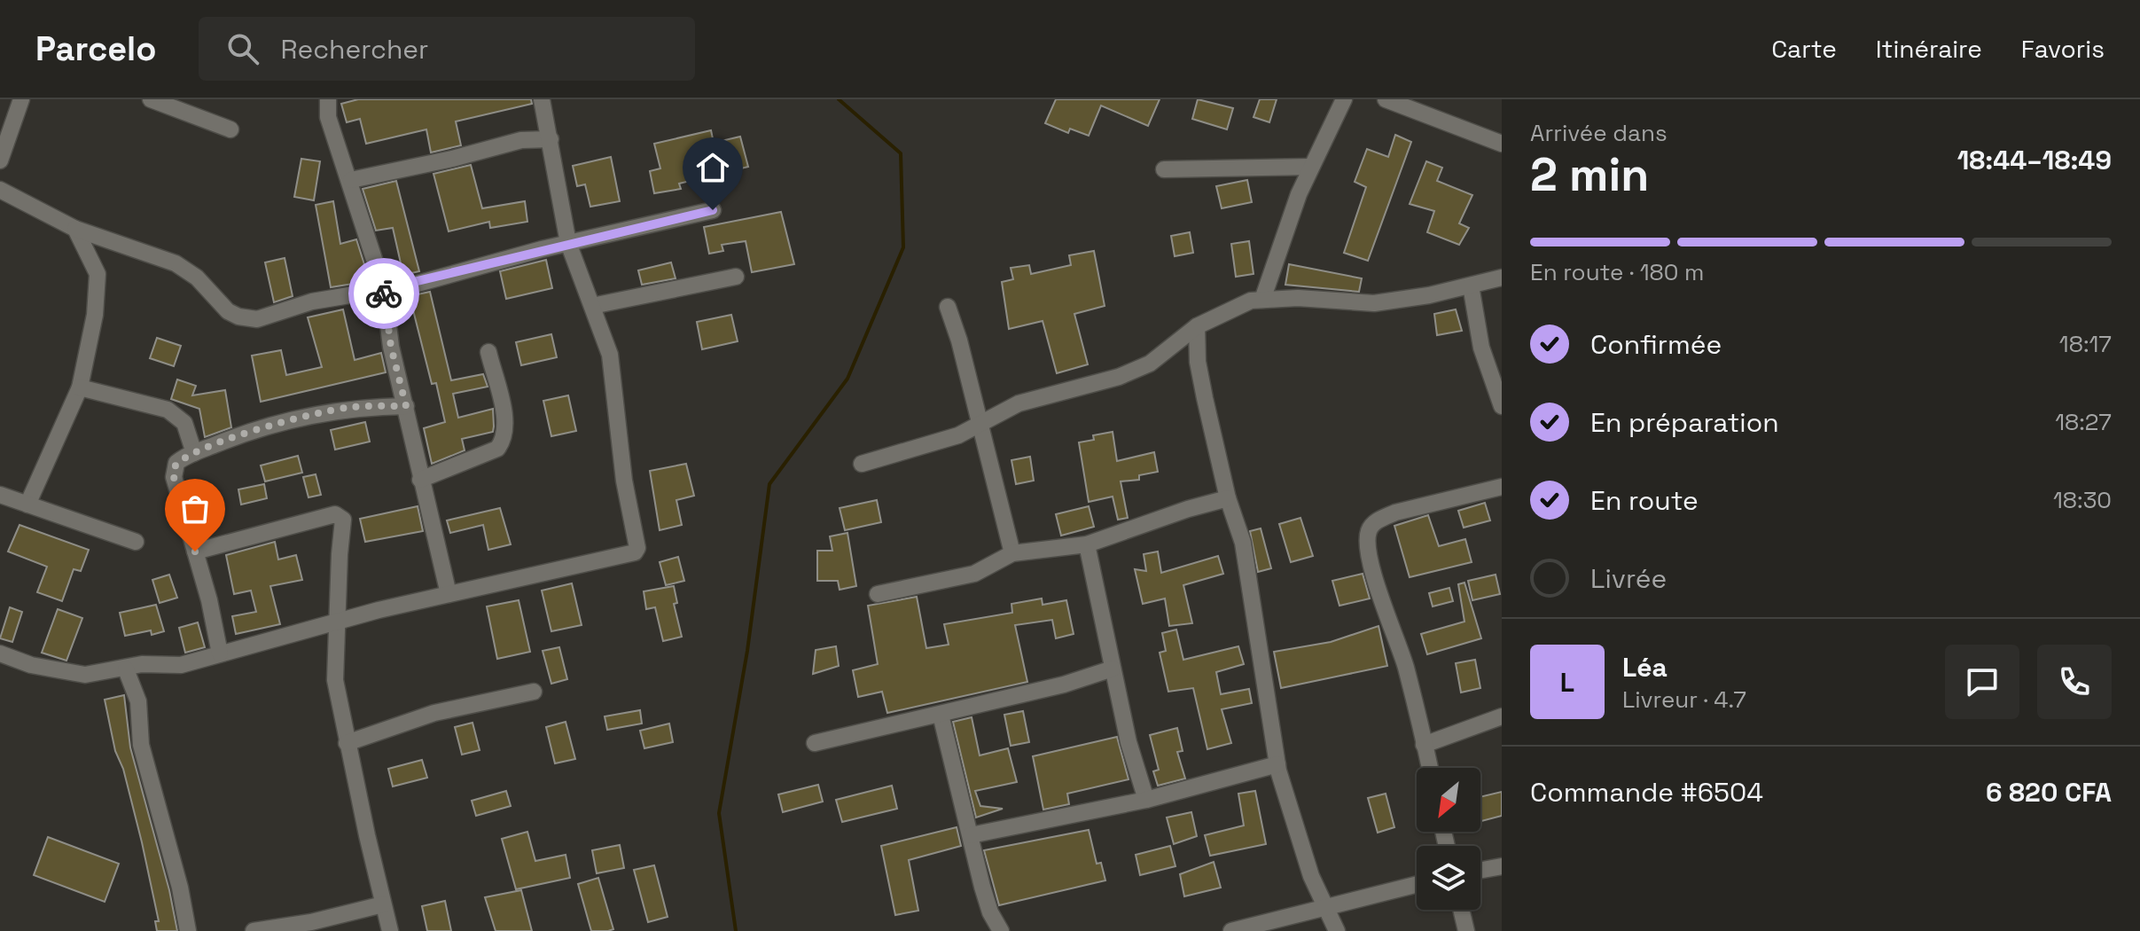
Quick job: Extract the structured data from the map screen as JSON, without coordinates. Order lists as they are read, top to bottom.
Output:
{
  "north": "bottom left",
  "page": {
    "header": "Parcelo",
    "search": "Rechercher",
    "nav": ["Carte", "Itinéraire", "Favoris"],
    "heading": ["2 min", "Arrivée dans", "18:44–18:49"],
    "panel": [
      "Léa",
      "Livreur · 4.7",
      "Commande #6504",
      "6 820 CFA"
    ],
    "bar": "En route · 180 m",
    "list": [
      ["Confirmée", "18:17"],
      ["En préparation", "18:27"],
      ["En route", "18:30"],
      "Livrée"
    ],
    "round": "L"
  }
}
